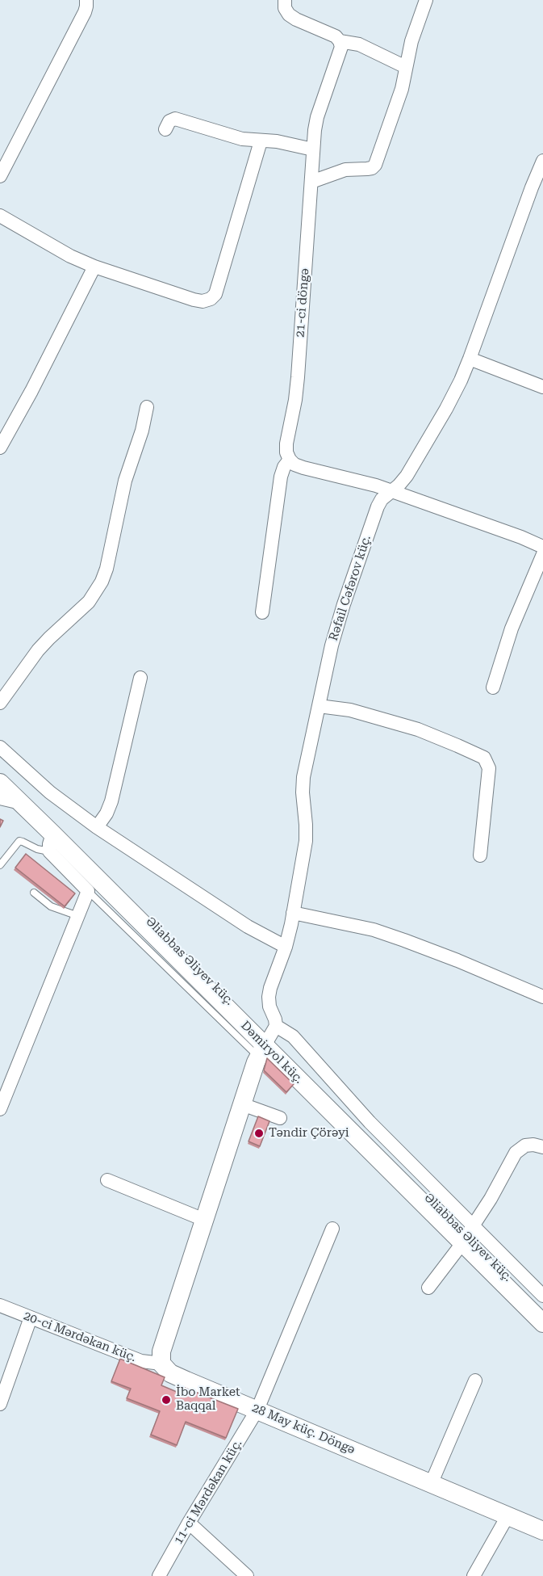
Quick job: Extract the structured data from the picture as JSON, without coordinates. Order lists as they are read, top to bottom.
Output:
{
  "streets": {
    "main road": ["Əliabbas Əliyev küç.", "Dəmiryol küç.", "28 May küç. Döngə"],
    "street": [
      "21-ci döngə",
      "Rəfail Cəfərov küç.",
      "20-ci Mərdəkan küç.",
      "11-ci Mərdəkan küç."
    ]
  },
  "crossings": [
    ["Rəfail Cəfərov küç.", "Əliabbas Əliyev küç."],
    ["Rəfail Cəfərov küç.", "Dəmiryol küç."],
    ["Əliabbas Əliyev küç.", "Dəmiryol küç."],
    ["20-ci Mərdəkan küç.", "28 May küç. Döngə"],
    ["28 May küç. Döngə", "11-ci Mərdəkan küç."]
  ],
  "places": ["Təndir Çörəyi", "İbo Market Baqqal"]
}
